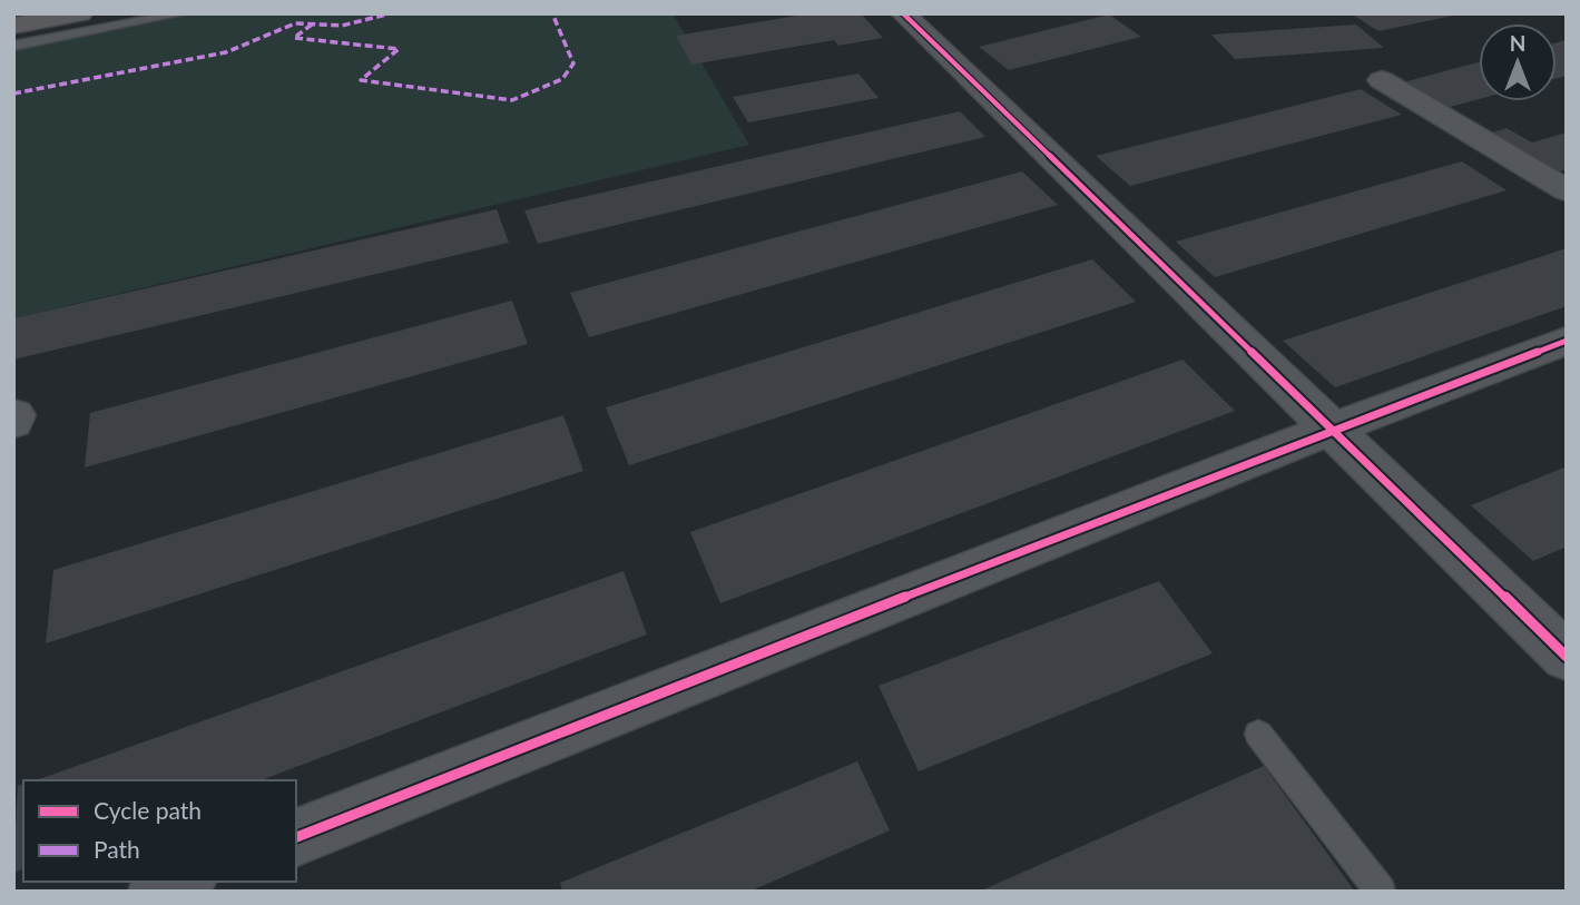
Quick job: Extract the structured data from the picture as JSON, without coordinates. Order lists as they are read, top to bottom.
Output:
{
  "legend": ["Cycle path", "Path"],
  "north": "top"
}
